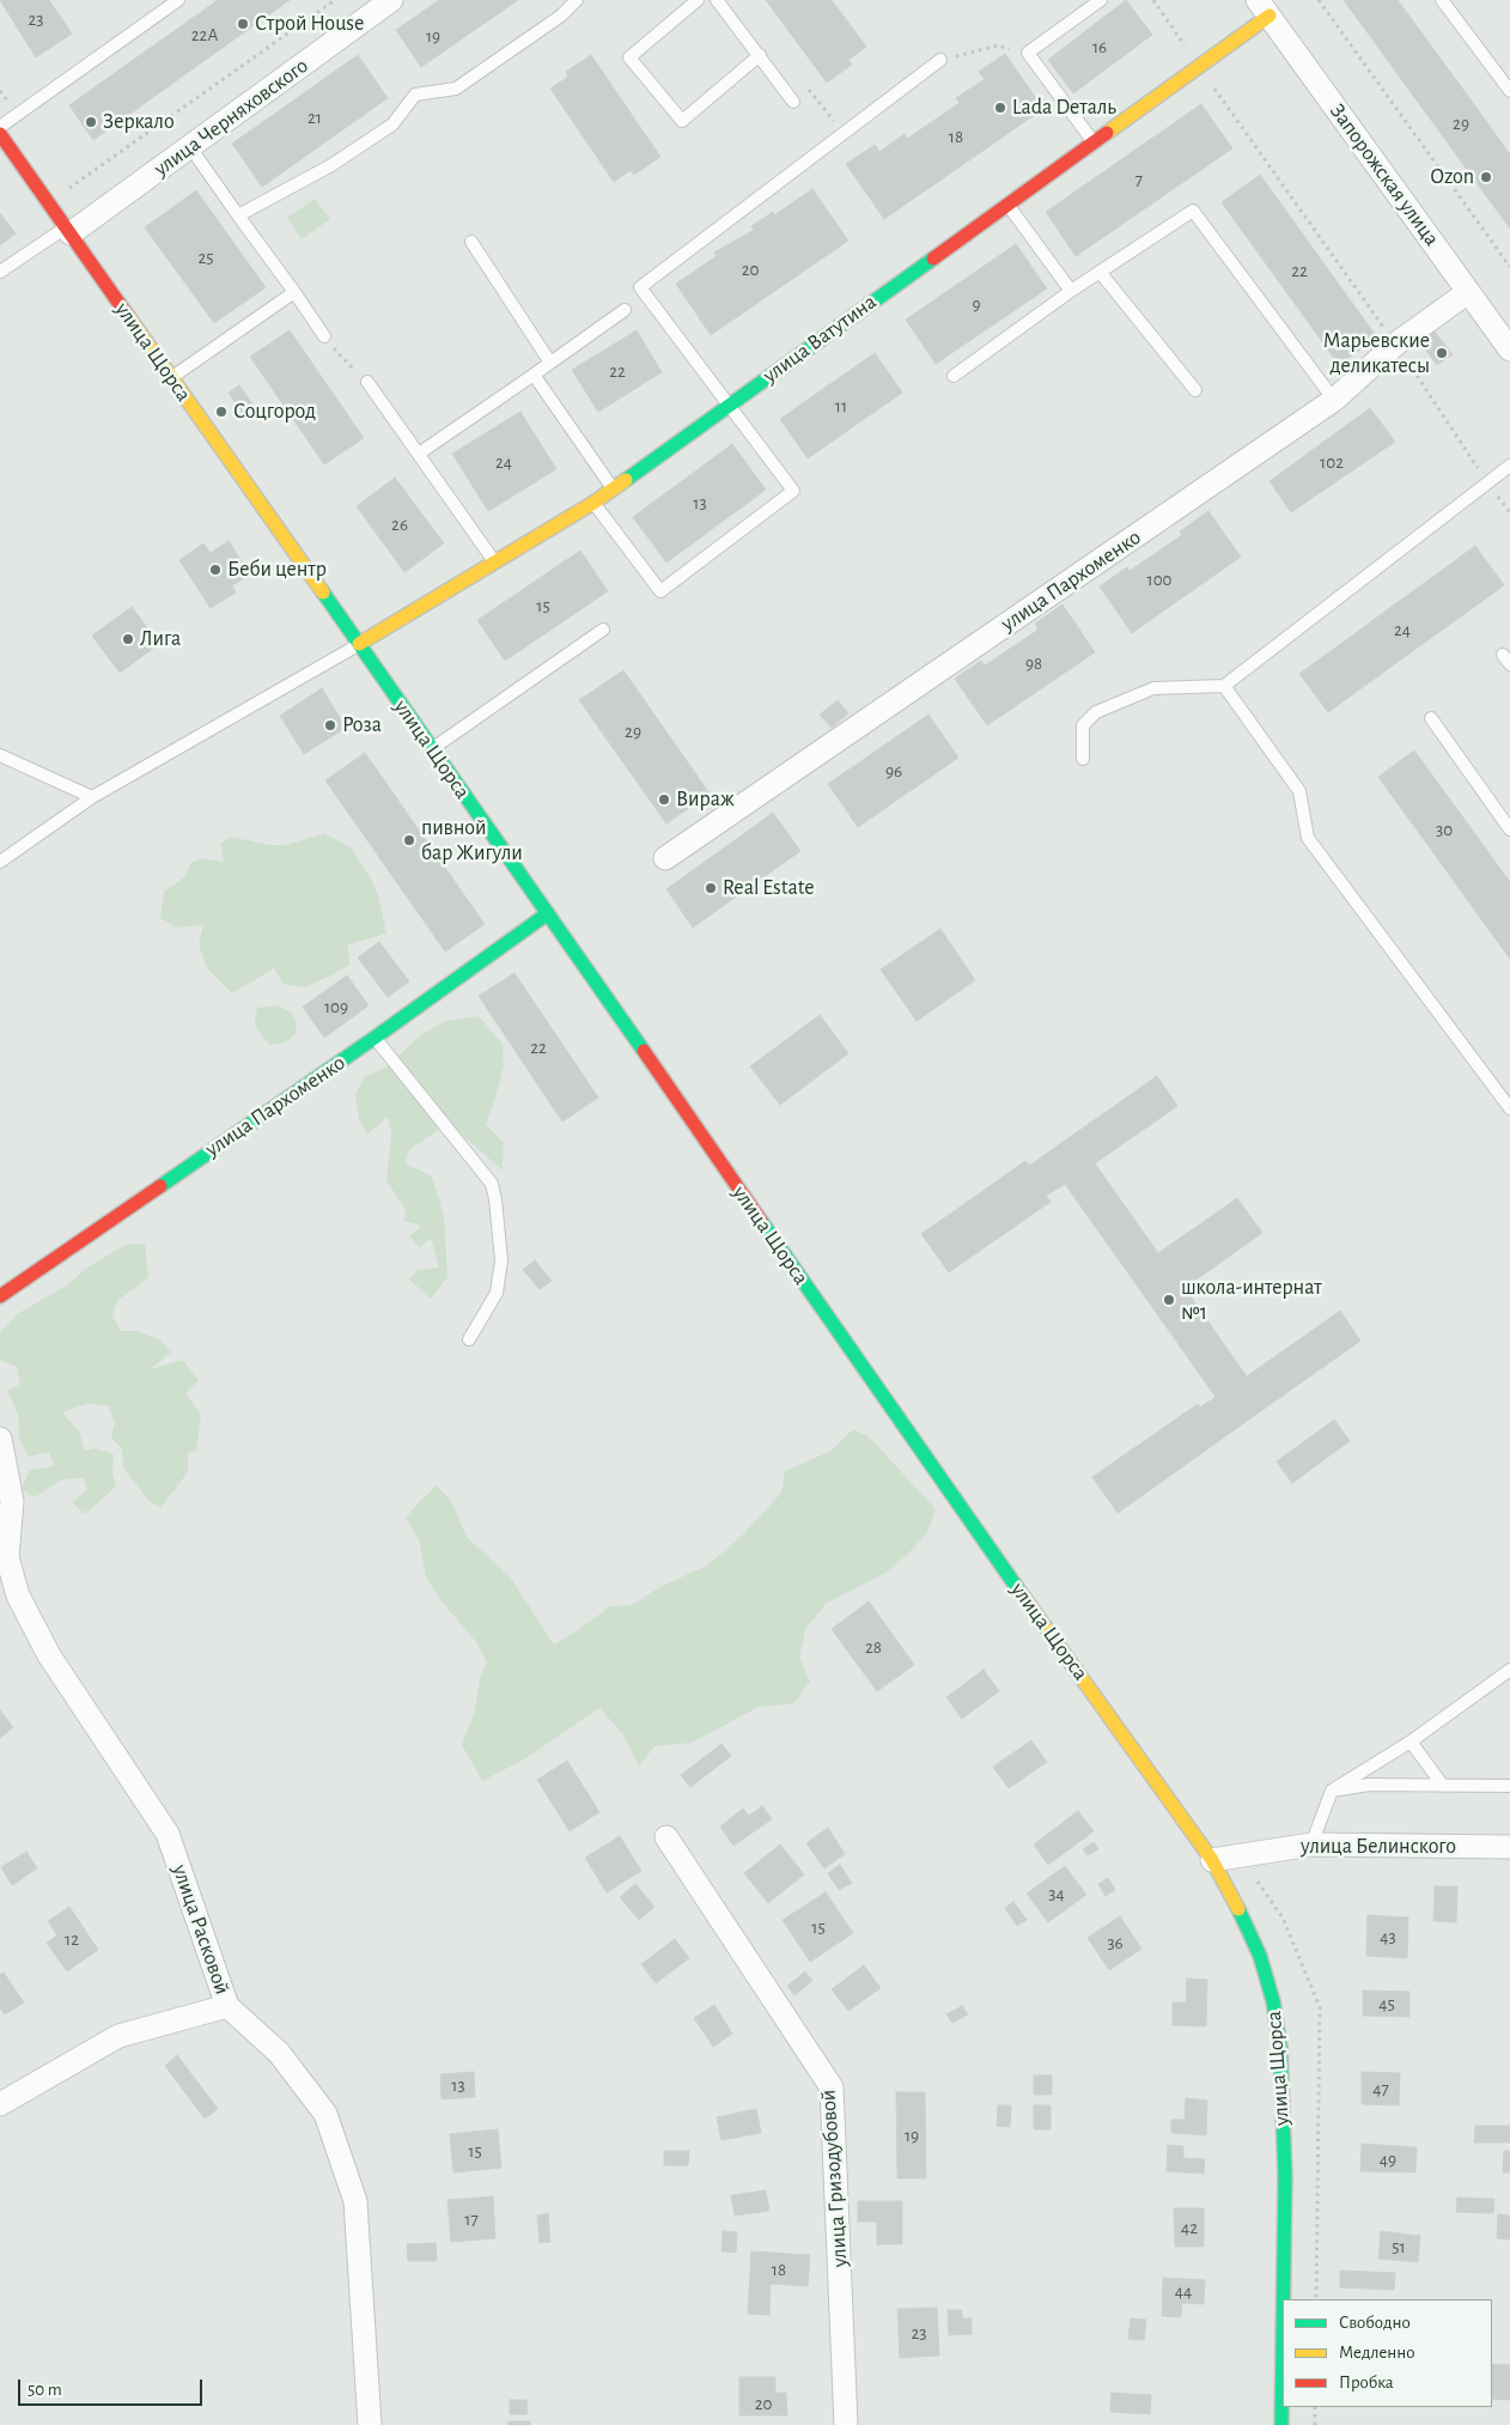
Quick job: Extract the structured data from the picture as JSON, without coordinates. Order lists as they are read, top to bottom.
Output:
{
  "streets": {
    "main road": ["улица Ватутина", "улица Щорса", "улица Пархоменко"],
    "street": [
      "улица Черняховского",
      "Запорожская улица",
      "улица Белинского",
      "улица Расковой",
      "улица Гризодубовой"
    ]
  },
  "crossings": [
    ["улица Черняховского", "улица Щорса"],
    ["Запорожская улица", "улица Ватутина"],
    ["Запорожская улица", "улица Пархоменко"],
    ["улица Ватутина", "улица Щорса"],
    ["улица Щорса", "улица Пархоменко"],
    ["улица Щорса", "улица Белинского"]
  ],
  "places": [
    "Строй House",
    "Lada Dеталь",
    "Зеркало",
    "Ozon",
    "Марьевские деликатесы",
    "Соцгород",
    "Беби центр",
    "Лига",
    "Роза",
    "Вираж",
    "пивной бар Жигули",
    "Real Estate",
    "школа-интернат №1"
  ],
  "house_numbers": [
    "23",
    "22А",
    "19",
    "16",
    "21",
    "29",
    "18",
    "7",
    "25",
    "20",
    "22",
    "9",
    "22",
    "11",
    "24",
    "102",
    "13",
    "26",
    "100",
    "15",
    "24",
    "98",
    "29",
    "96",
    "30",
    "109",
    "22",
    "28",
    "34",
    "15",
    "43",
    "12",
    "36",
    "45",
    "13",
    "47",
    "19",
    "15",
    "49",
    "17",
    "42",
    "51",
    "18",
    "44",
    "23",
    "20"
  ],
  "legend": ["Свободно", "Медленно", "Пробка"],
  "scale_bar": "50 m"
}
